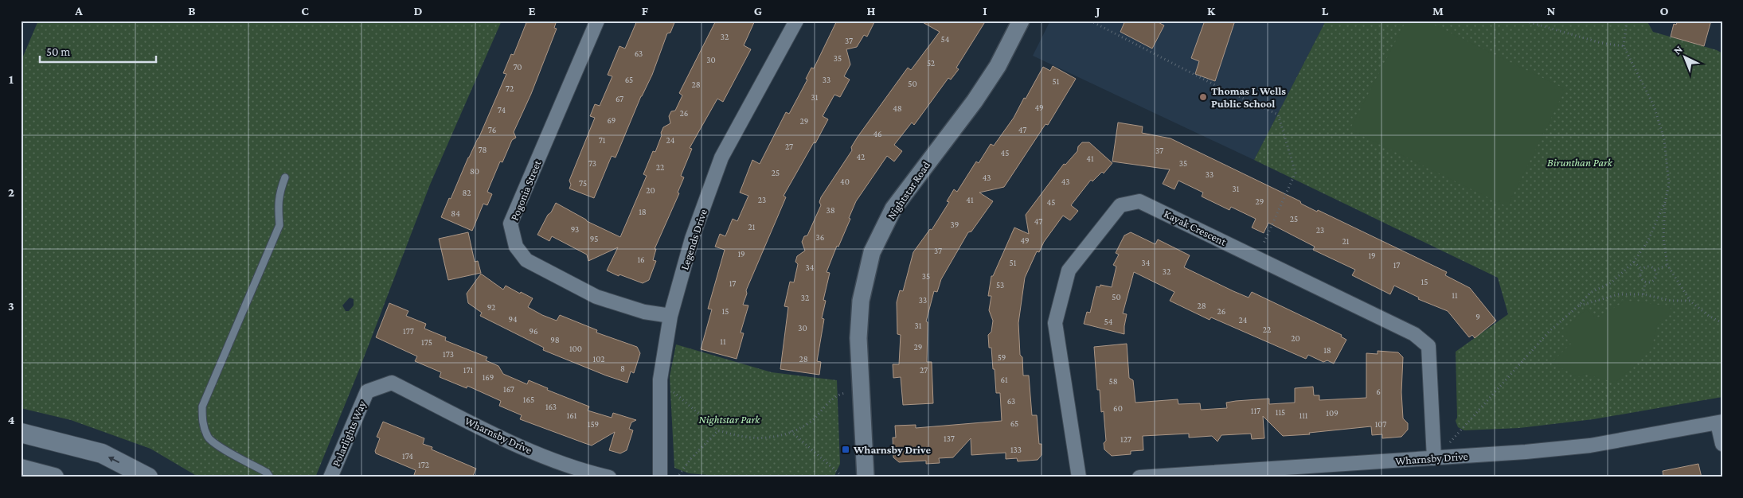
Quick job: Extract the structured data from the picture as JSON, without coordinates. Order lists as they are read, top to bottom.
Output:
{
  "streets": {
    "street": [
      "Pogonia Street",
      "Nightstar Road",
      "Kayak Crescent",
      "Legends Drive",
      "Polarlights Way",
      "Wharnsby Drive"
    ]
  },
  "crossings": [
    ["Pogonia Street", "Legends Drive"],
    ["Kayak Crescent", "Wharnsby Drive"],
    ["Polarlights Way", "Wharnsby Drive"]
  ],
  "parks": ["Birunthan Park", "Nightstar Park"],
  "places": {
    "other": ["Thomas L Wells Public School"],
    "transit": ["Wharnsby Drive"]
  },
  "house_numbers": [
    "32",
    "54",
    "37",
    "63",
    "35",
    "30",
    "52",
    "70",
    "65",
    "33",
    "51",
    "50",
    "28",
    "72",
    "31",
    "67",
    "49",
    "48",
    "74",
    "26",
    "69",
    "29",
    "76",
    "47",
    "46",
    "71",
    "24",
    "27",
    "78",
    "37",
    "45",
    "42",
    "41",
    "73",
    "35",
    "22",
    "80",
    "25",
    "33",
    "43",
    "40",
    "43",
    "75",
    "31",
    "20",
    "82",
    "23",
    "41",
    "29",
    "45",
    "38",
    "18",
    "84",
    "25",
    "47",
    "39",
    "21",
    "93",
    "23",
    "36",
    "95",
    "49",
    "21",
    "37",
    "19",
    "19",
    "16",
    "51",
    "34",
    "17",
    "34",
    "32",
    "35",
    "15",
    "17",
    "53",
    "11",
    "50",
    "32",
    "33",
    "28",
    "92",
    "15",
    "26",
    "9",
    "94",
    "24",
    "54",
    "31",
    "30",
    "22",
    "177",
    "96",
    "20",
    "98",
    "11",
    "175",
    "29",
    "100",
    "18",
    "173",
    "59",
    "102",
    "28",
    "8",
    "171",
    "27",
    "169",
    "61",
    "58",
    "167",
    "6",
    "165",
    "63",
    "163",
    "60",
    "117",
    "115",
    "109",
    "161",
    "111",
    "65",
    "159",
    "107",
    "137",
    "127",
    "133",
    "174",
    "172"
  ],
  "scale_bar": "50 m",
  "north": "top left",
  "grid": {
    "columns": [
      "A",
      "B",
      "C",
      "D",
      "E",
      "F",
      "G",
      "H",
      "I",
      "J",
      "K",
      "L",
      "M",
      "N",
      "O"
    ],
    "rows": [
      "1",
      "2",
      "3",
      "4"
    ]
  }
}
